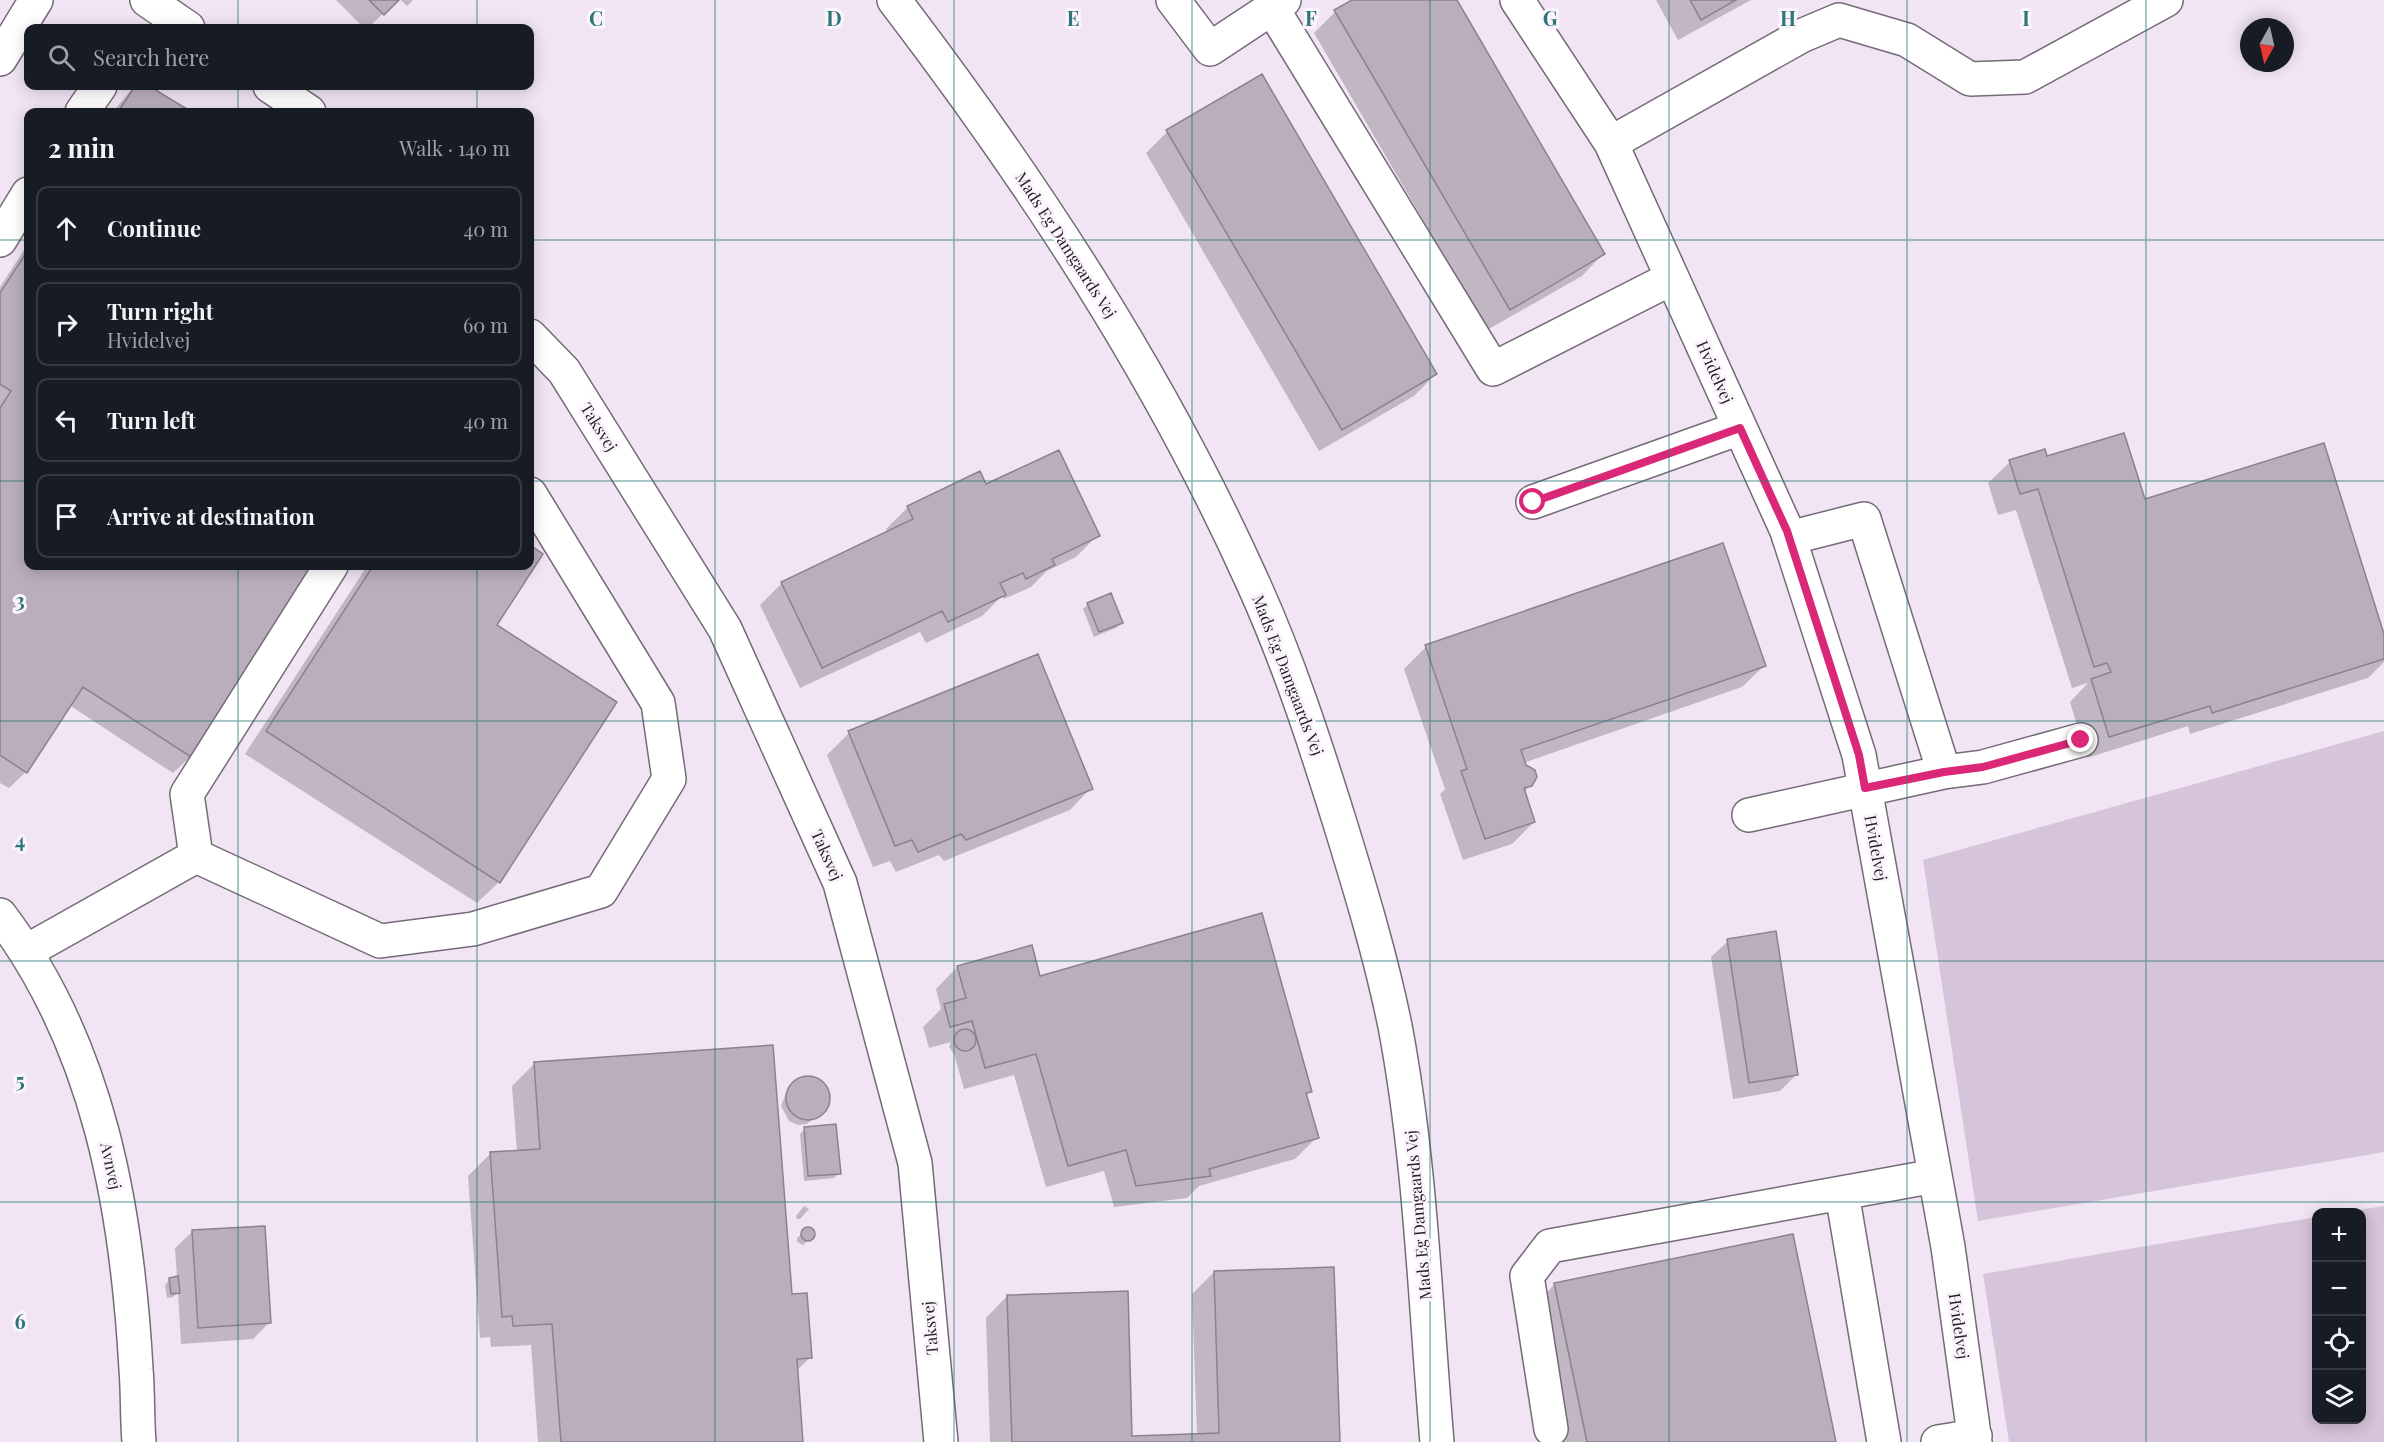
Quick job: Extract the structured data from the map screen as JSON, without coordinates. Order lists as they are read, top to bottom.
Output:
{
  "streets": {
    "street": [
      "Mads Eg Damgaards Vej",
      "Hvidelvej",
      "Taksvej",
      "Avnvej"
    ]
  },
  "north": "bottom",
  "page": {
    "search": "Search here",
    "heading": ["2 min", "Walk · 140 m"],
    "list": [
      ["Continue", "40 m"],
      ["Turn right", "Hvidelvej", "60 m"],
      ["Turn left", "40 m"],
      "Arrive at destination"
    ],
    "map_buttons": ["+", "−"]
  },
  "grid": {
    "columns": [
      "C",
      "D",
      "E",
      "F",
      "G",
      "H",
      "I"
    ],
    "rows": [
      "3",
      "4",
      "5",
      "6"
    ]
  }
}
